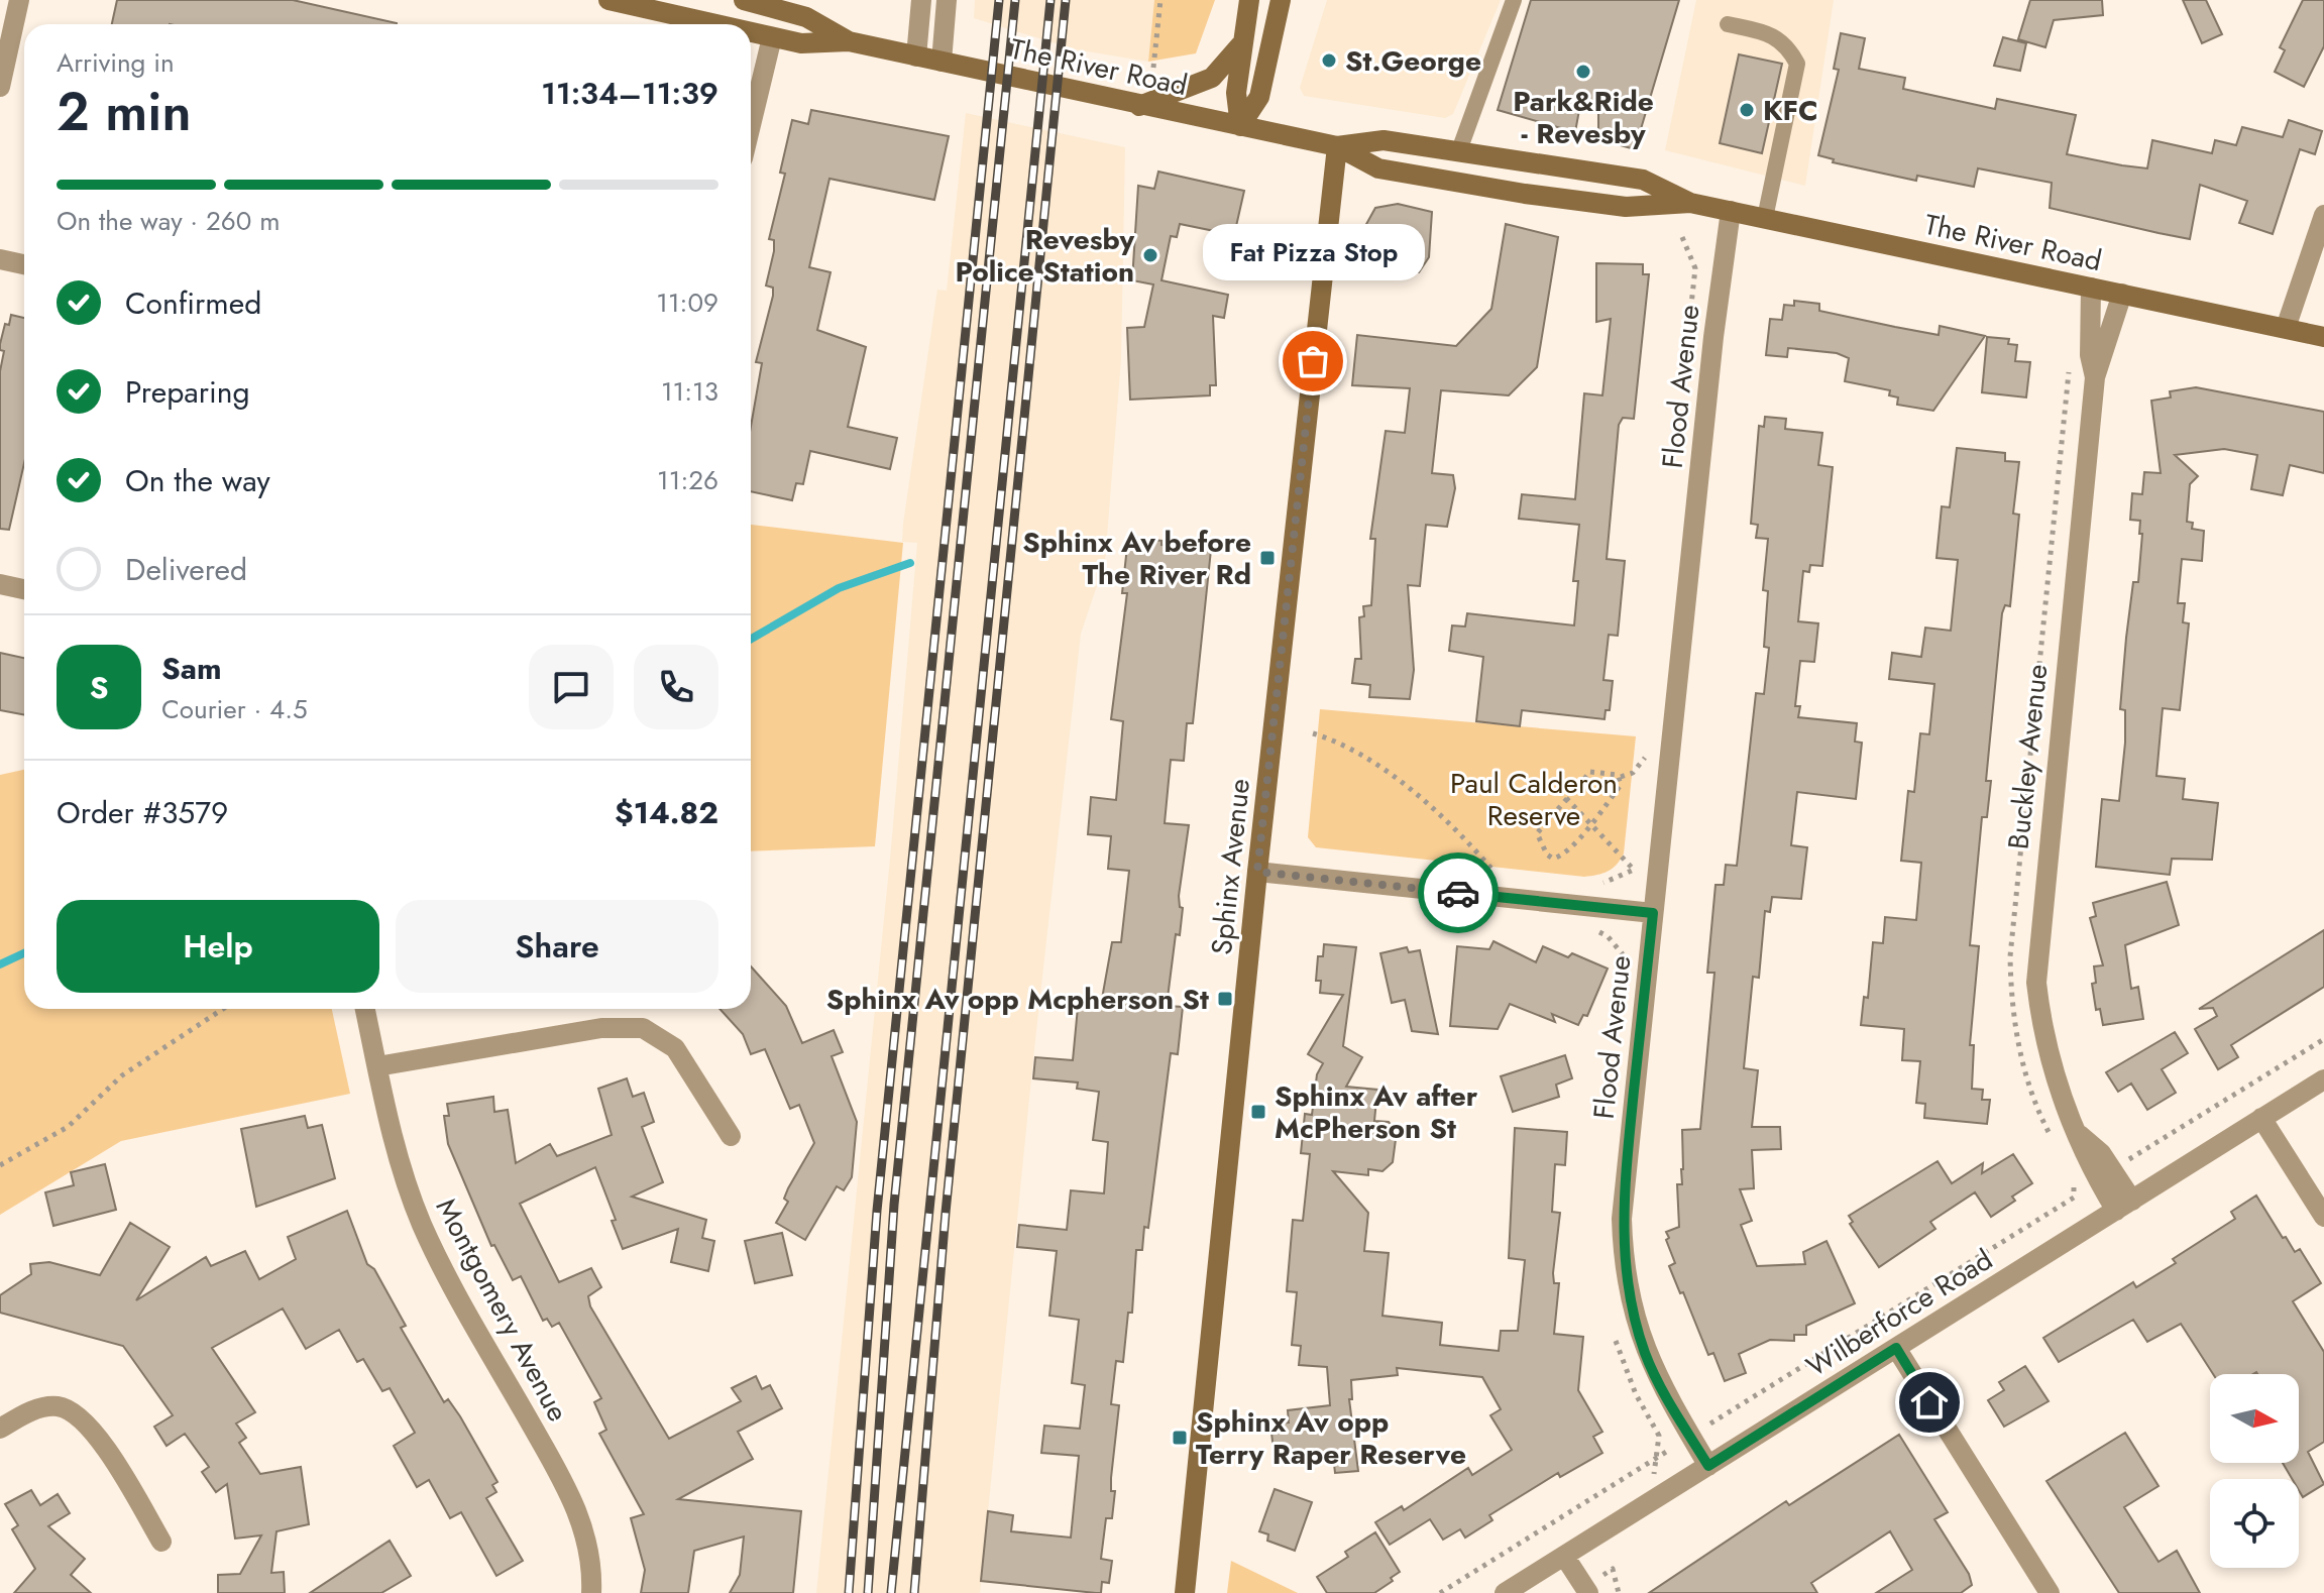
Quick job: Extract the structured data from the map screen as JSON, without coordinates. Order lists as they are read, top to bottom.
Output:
{
  "streets": {
    "main road": ["The River Road", "Sphinx Avenue"],
    "street": [
      "Flood Avenue",
      "Buckley Avenue",
      "Montgomery Avenue",
      "Wilberforce Road"
    ]
  },
  "crossings": [
    ["The River Road", "Flood Avenue"],
    ["The River Road", "Buckley Avenue"],
    ["The River Road", "Sphinx Avenue"],
    ["Flood Avenue", "Wilberforce Road"],
    ["Buckley Avenue", "Wilberforce Road"]
  ],
  "parks": ["Paul Calderon Reserve"],
  "places": {
    "other": [
      "St.George",
      "Park&Ride - Revesby",
      "KFC",
      "Revesby Police Station",
      "Fat Pizza Stop"
    ],
    "transit": [
      "Sphinx Av before The River Rd",
      "Sphinx Av opp Mcpherson St",
      "Sphinx Av after McPherson St",
      "Sphinx Av opp Terry Raper Reserve"
    ]
  },
  "north": "right",
  "page": {
    "heading": ["2 min", "Arriving in", "11:34–11:39"],
    "panel": [
      "Sam",
      "Courier · 4.5",
      "Order #3579",
      "$14.82"
    ],
    "bar": "On the way · 260 m",
    "bubble": "Fat Pizza Stop",
    "list": [
      ["Confirmed", "11:09"],
      ["Preparing", "11:13"],
      ["On the way", "11:26"],
      "Delivered"
    ],
    "round": "S",
    "buttons": ["Help", "Share"]
  }
}
